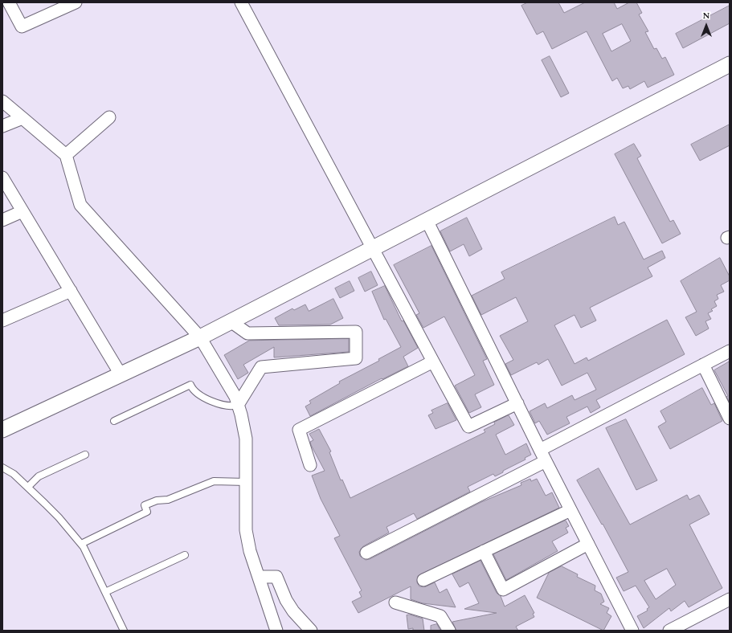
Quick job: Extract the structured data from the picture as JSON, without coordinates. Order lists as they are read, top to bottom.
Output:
{
  "north": "top"
}
